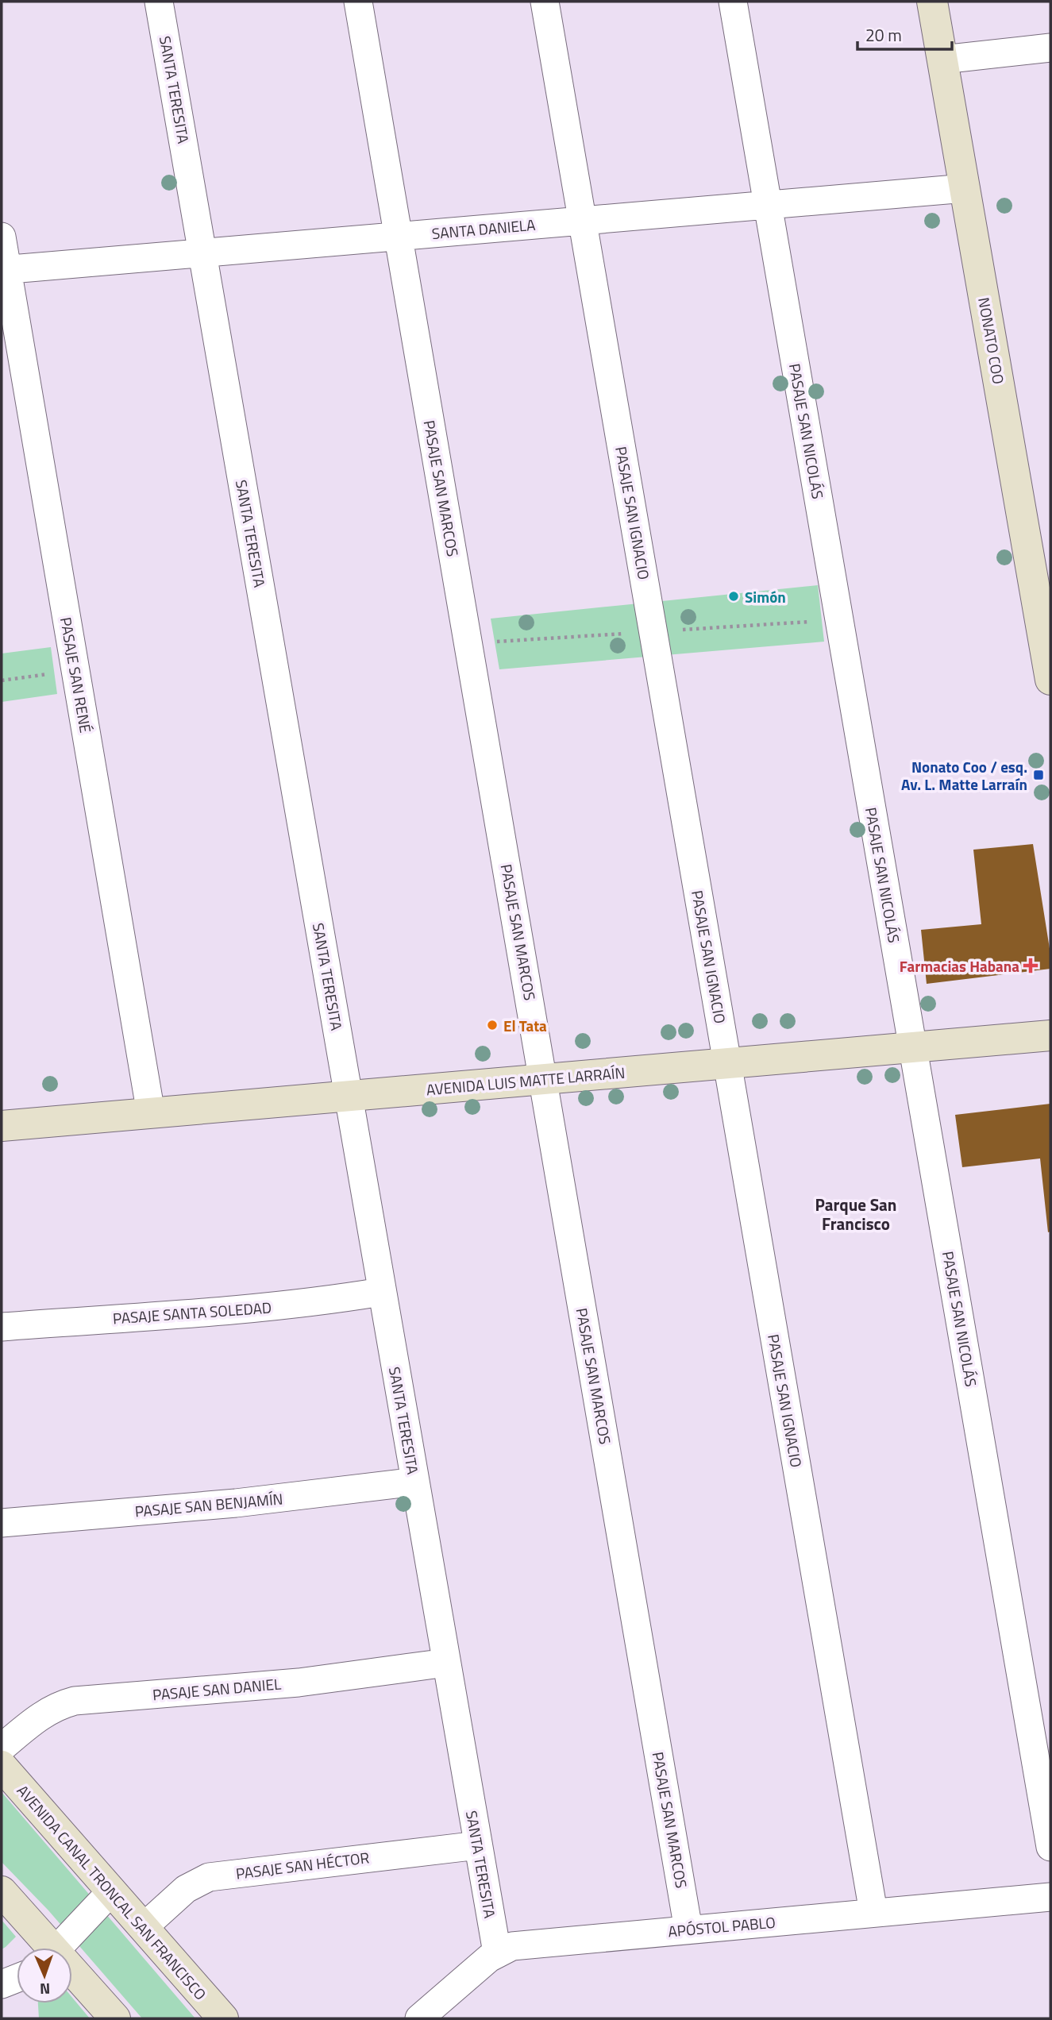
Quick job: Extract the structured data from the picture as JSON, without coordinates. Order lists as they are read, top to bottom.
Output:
{
  "streets": {
    "street": [
      "SANTA TERESITA",
      "SANTA DANIELA",
      "NONATO COO",
      "PASAJE SAN NICOLÁS",
      "PASAJE SAN MARCOS",
      "PASAJE SAN IGNACIO",
      "PASAJE SAN RENÉ",
      "AVENIDA LUIS MATTE LARRAÍN",
      "PASAJE SANTA SOLEDAD",
      "PASAJE SAN BENJAMÍN",
      "PASAJE SAN DANIEL",
      "PASAJE SAN HÉCTOR",
      "AVENIDA CANAL TRONCAL SAN FRANCISCO",
      "APÓSTOL PABLO"
    ]
  },
  "crossings": [
    ["SANTA TERESITA", "SANTA DANIELA"],
    ["SANTA TERESITA", "AVENIDA LUIS MATTE LARRAÍN"],
    ["SANTA TERESITA", "PASAJE SANTA SOLEDAD"],
    ["SANTA TERESITA", "PASAJE SAN BENJAMÍN"],
    ["SANTA TERESITA", "PASAJE SAN DANIEL"],
    ["SANTA TERESITA", "PASAJE SAN HÉCTOR"],
    ["SANTA TERESITA", "APÓSTOL PABLO"],
    ["SANTA DANIELA", "NONATO COO"],
    ["SANTA DANIELA", "PASAJE SAN NICOLÁS"],
    ["SANTA DANIELA", "PASAJE SAN MARCOS"],
    ["SANTA DANIELA", "PASAJE SAN IGNACIO"],
    ["SANTA DANIELA", "PASAJE SAN RENÉ"],
    ["PASAJE SAN NICOLÁS", "AVENIDA LUIS MATTE LARRAÍN"],
    ["PASAJE SAN MARCOS", "AVENIDA LUIS MATTE LARRAÍN"],
    ["PASAJE SAN MARCOS", "APÓSTOL PABLO"],
    ["PASAJE SAN IGNACIO", "AVENIDA LUIS MATTE LARRAÍN"],
    ["PASAJE SAN IGNACIO", "APÓSTOL PABLO"],
    ["PASAJE SAN RENÉ", "AVENIDA LUIS MATTE LARRAÍN"],
    ["PASAJE SAN HÉCTOR", "AVENIDA CANAL TRONCAL SAN FRANCISCO"]
  ],
  "districts": ["Parque San Francisco"],
  "places": {
    "other": ["Simón", "El Tata"],
    "transit": ["Nonato Coo / esq. Av. L. Matte Larraín"],
    "health": ["Farmacias Habana"]
  },
  "scale_bar": "20 m",
  "north": "bottom"
}
